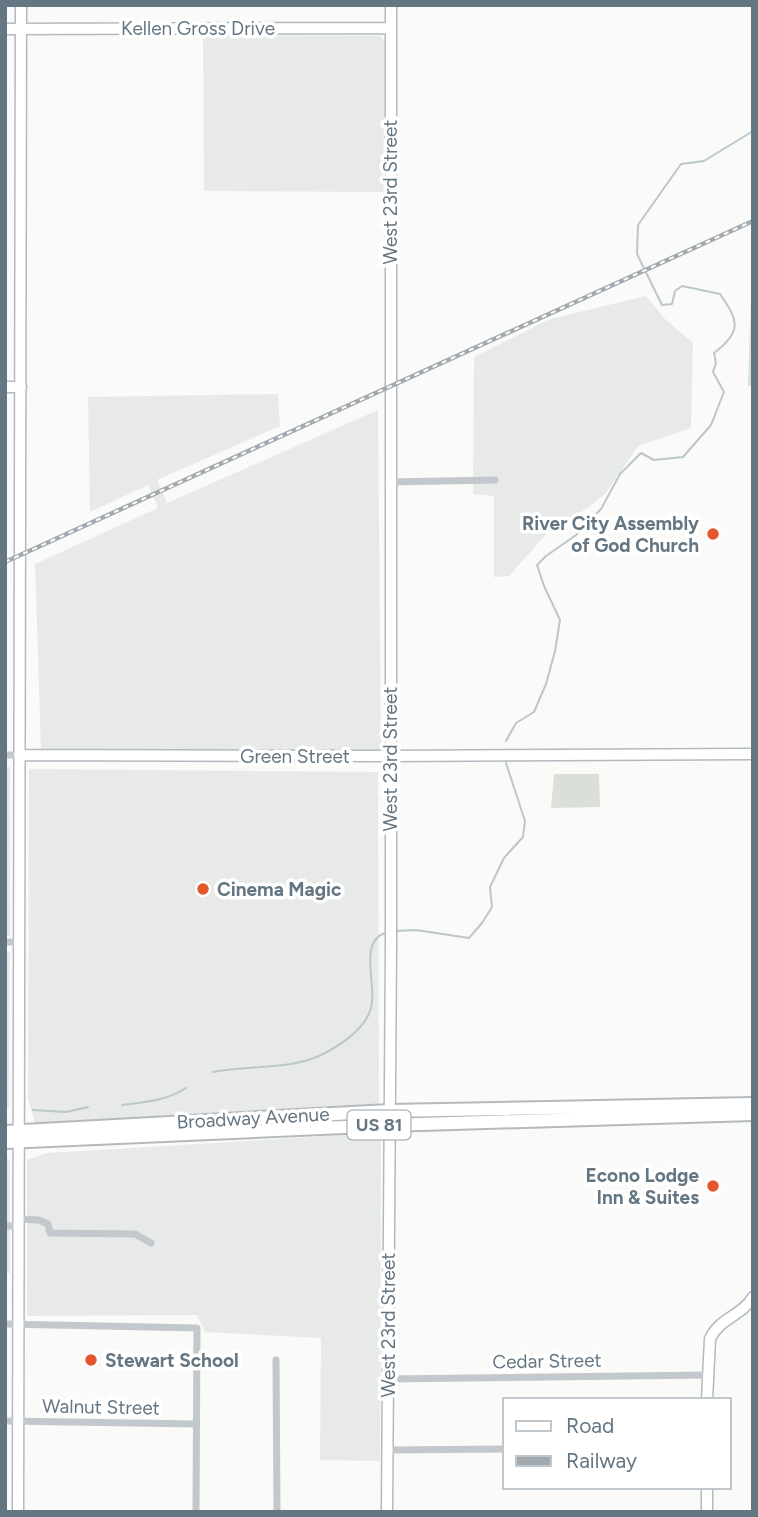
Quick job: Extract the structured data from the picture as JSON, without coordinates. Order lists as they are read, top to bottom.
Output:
{
  "streets": {
    "highway": ["Broadway Avenue", "US 81"],
    "street": [
      "Kellen Gross Drive",
      "West 23rd Street",
      "Green Street",
      "Cedar Street",
      "Walnut Street"
    ]
  },
  "crossings": [
    ["Kellen Gross Drive", "West 23rd Street"],
    ["West 23rd Street", "Green Street"],
    ["West 23rd Street", "Broadway Avenue"],
    ["West 23rd Street", "Cedar Street"]
  ],
  "places": [
    "River City Assembly of God Church",
    "Cinema Magic",
    "Econo Lodge Inn & Suites",
    "Stewart School"
  ],
  "legend": ["Road", "Railway"]
}
